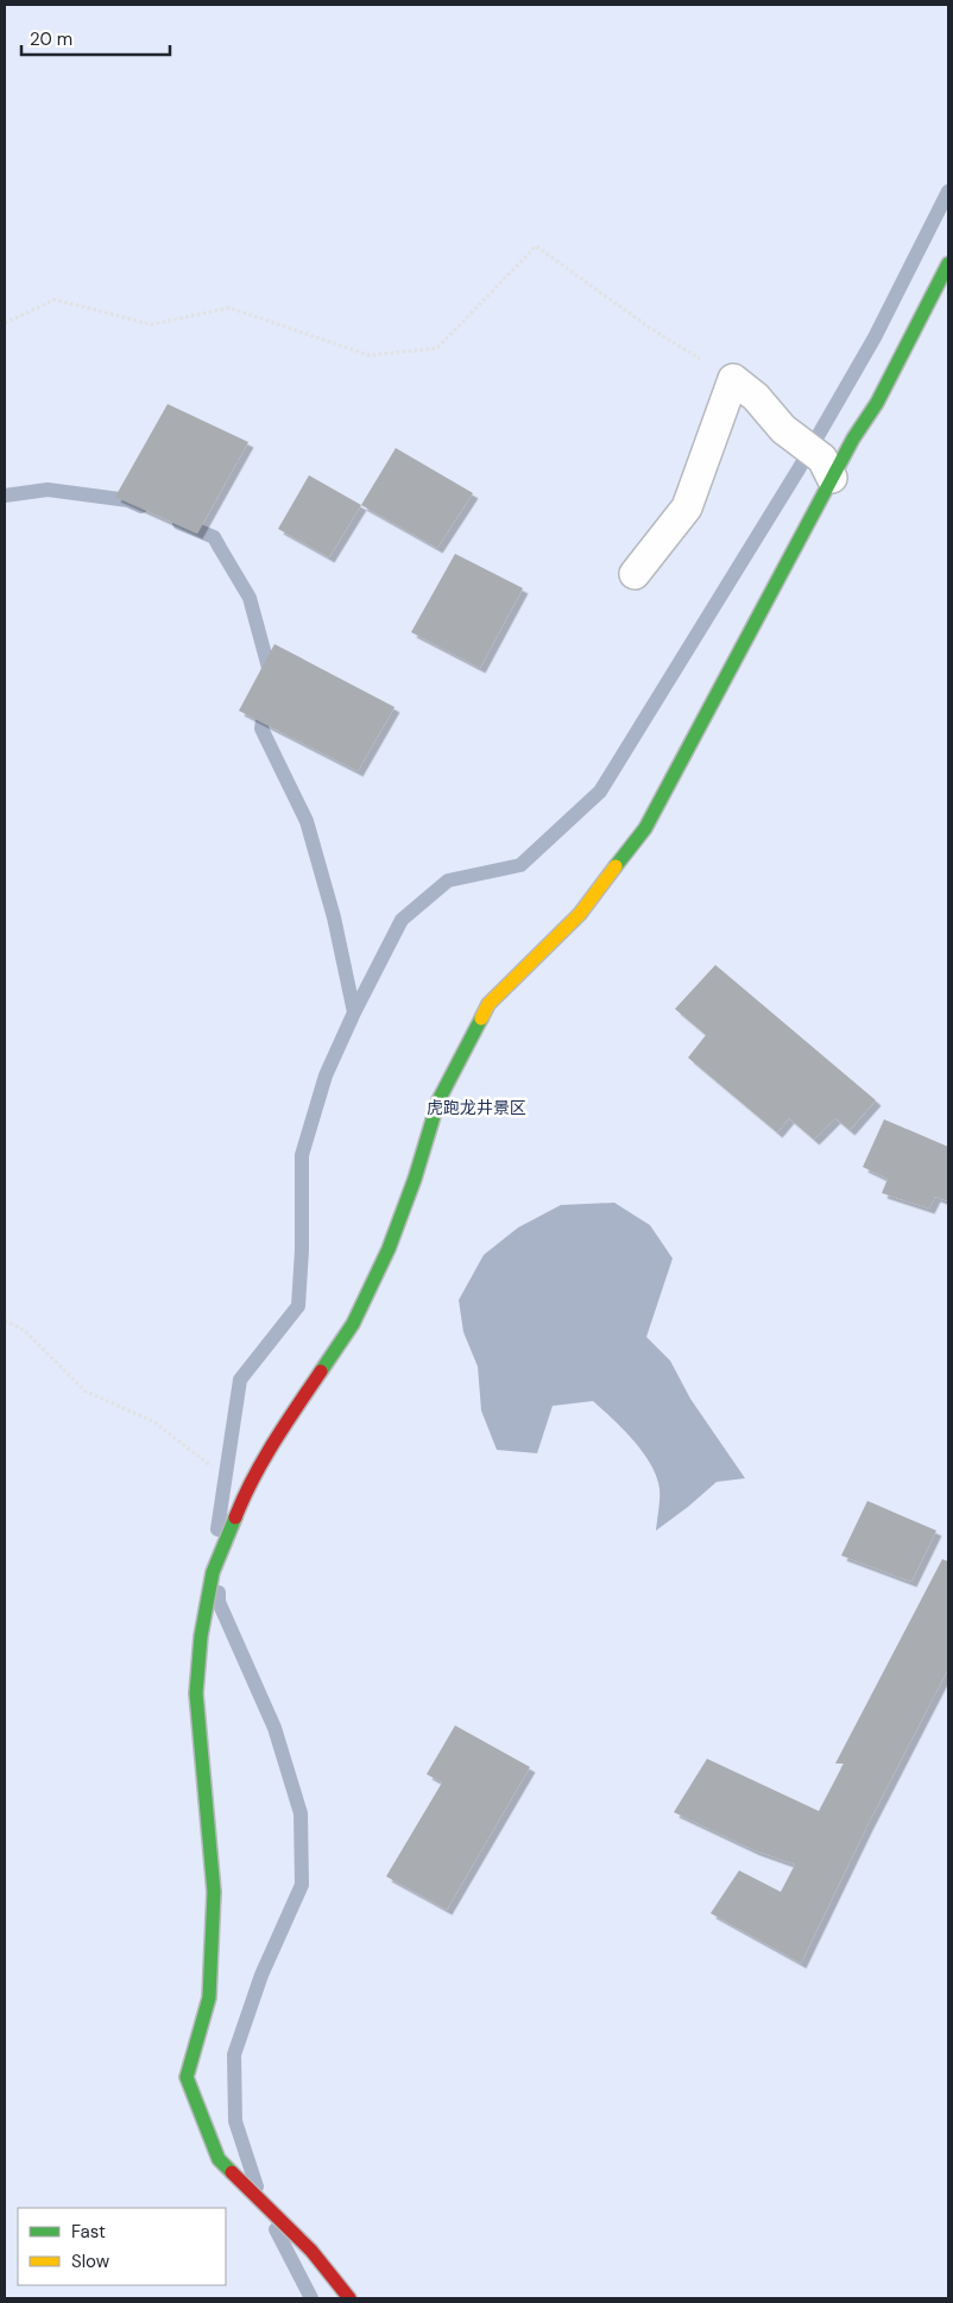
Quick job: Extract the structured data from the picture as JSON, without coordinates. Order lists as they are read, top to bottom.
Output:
{
  "parks": ["虎跑龙井景区"],
  "legend": ["Fast", "Slow"],
  "scale_bar": "20 m"
}
